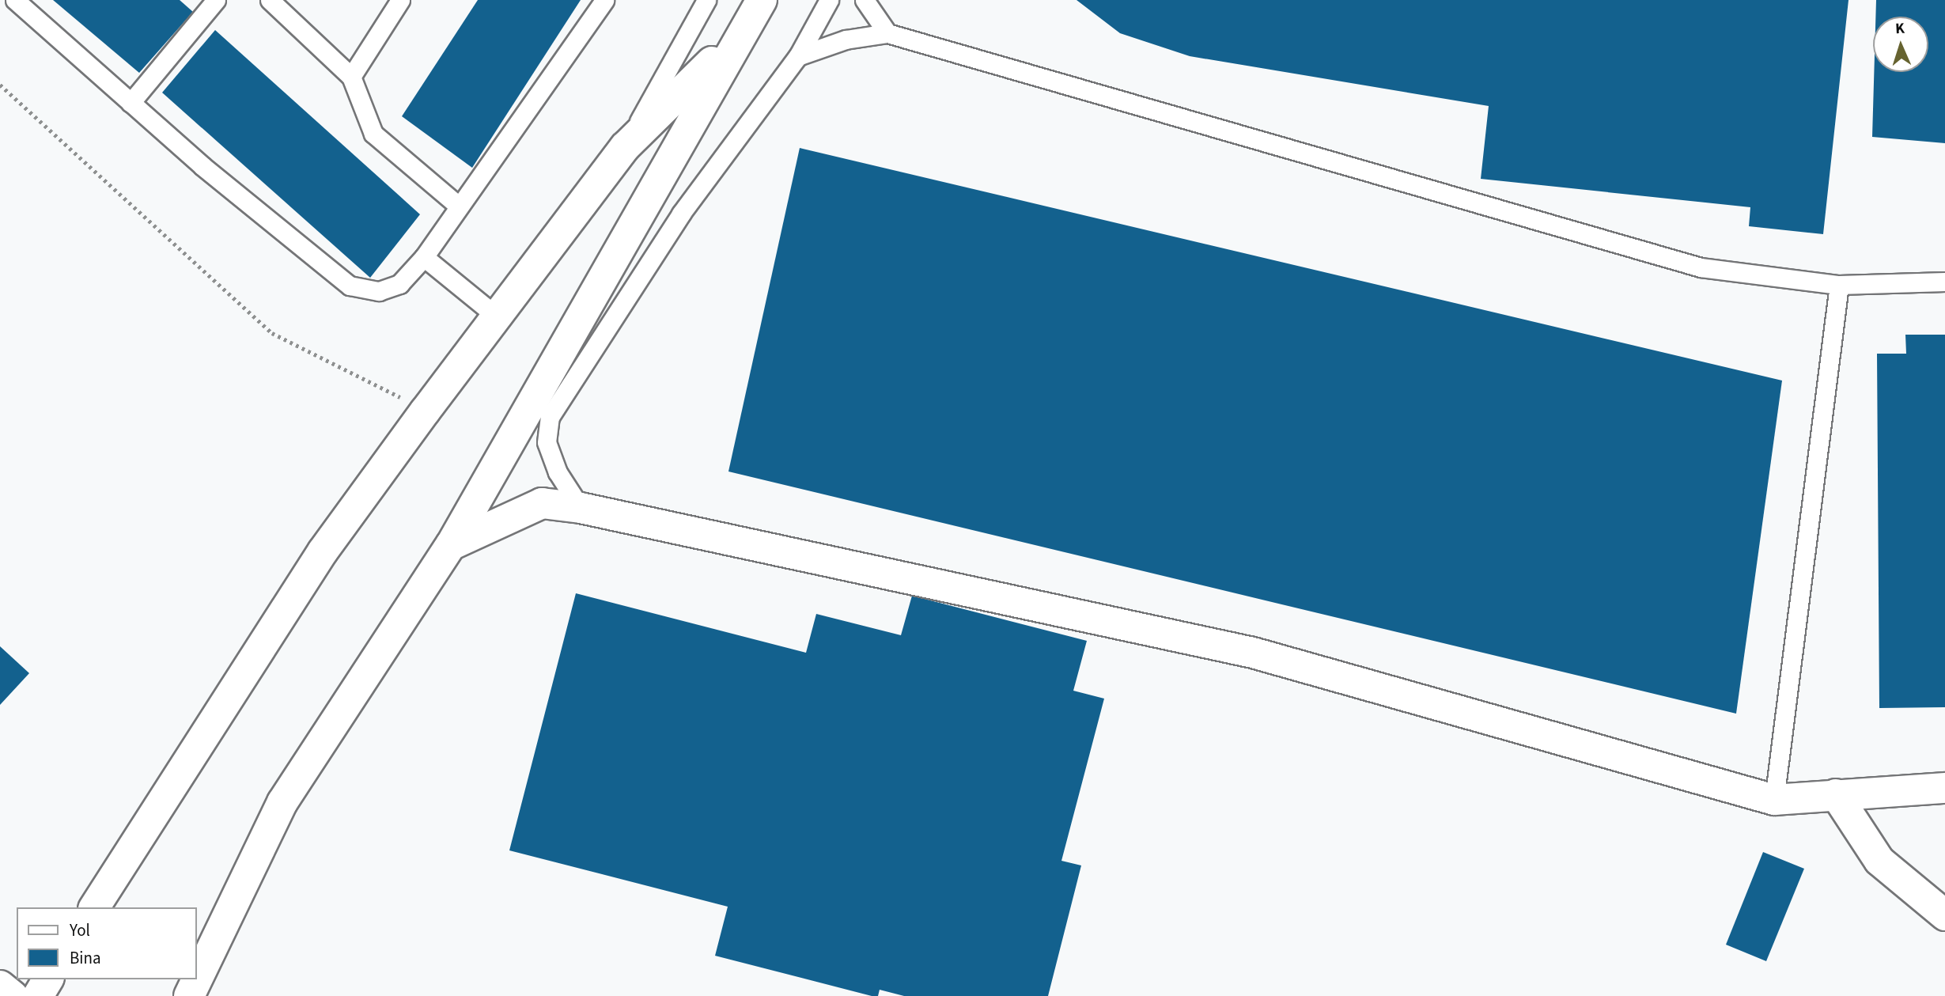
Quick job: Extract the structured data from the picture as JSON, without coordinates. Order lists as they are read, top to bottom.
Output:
{
  "legend": ["Yol", "Bina"],
  "north": "top"
}
